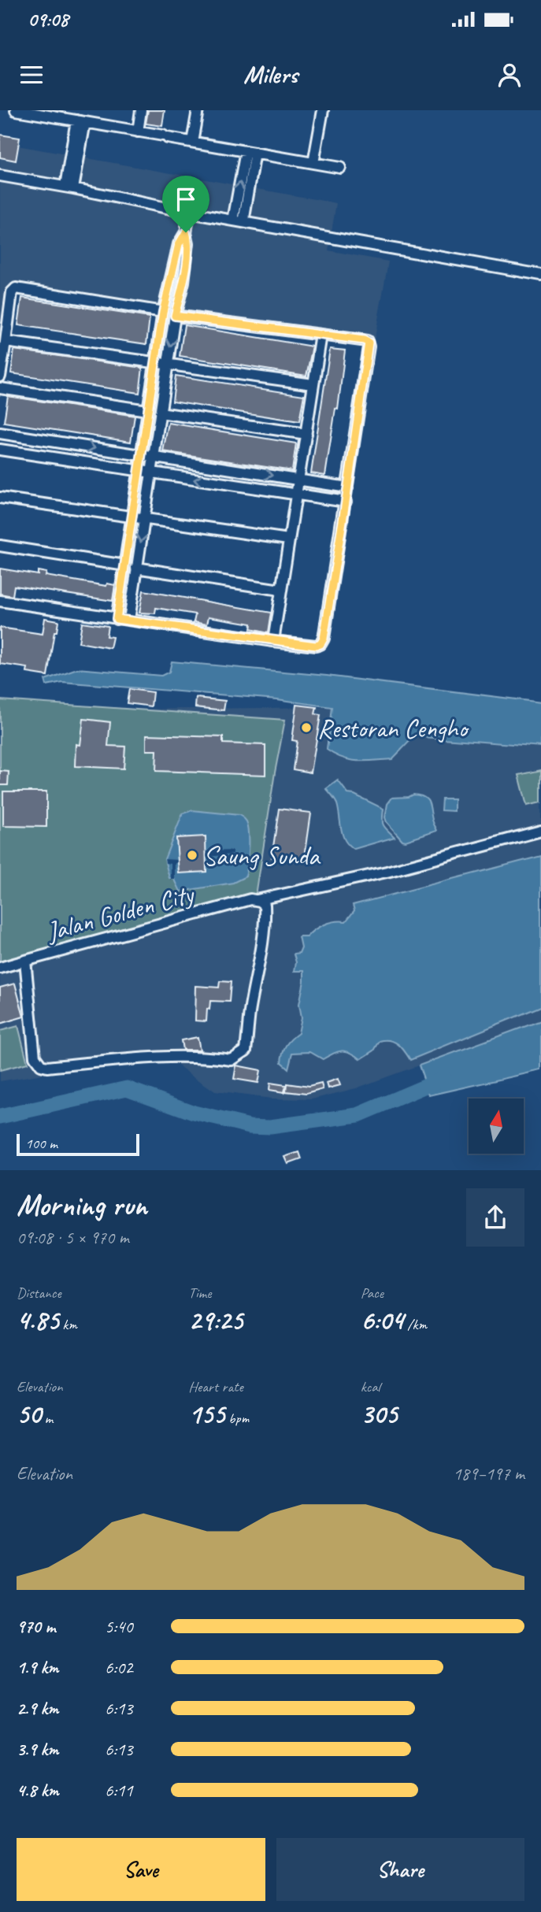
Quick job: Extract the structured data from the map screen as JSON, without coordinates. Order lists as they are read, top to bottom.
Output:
{
  "streets": {
    "street": ["Jalan Golden City"]
  },
  "places": ["Restoran Cengho", "Saung Sunda"],
  "scale_bar": "100 m",
  "north": "top",
  "page": {
    "status": "09:08",
    "header": "Milers",
    "scale": "100 m",
    "heading": ["Morning run", "09:08 · 5 × 970 m"],
    "stats": [
      ["Distance", "4.85 km"],
      ["Time", "29:25"],
      ["Pace", "6:04 /km"],
      ["Elevation", "50 m"],
      ["Heart rate", "155 bpm"],
      ["kcal", "305"]
    ],
    "chart": ["Elevation", "189–197 m"],
    "list": [
      {
        "name": "970 m",
        "note": "5:40"
      },
      {
        "name": "1.9 km",
        "note": "6:02"
      },
      {
        "name": "2.9 km",
        "note": "6:13"
      },
      {
        "name": "3.9 km",
        "note": "6:13"
      },
      {
        "name": "4.8 km",
        "note": "6:11"
      }
    ],
    "buttons": ["Save", "Share"]
  }
}
